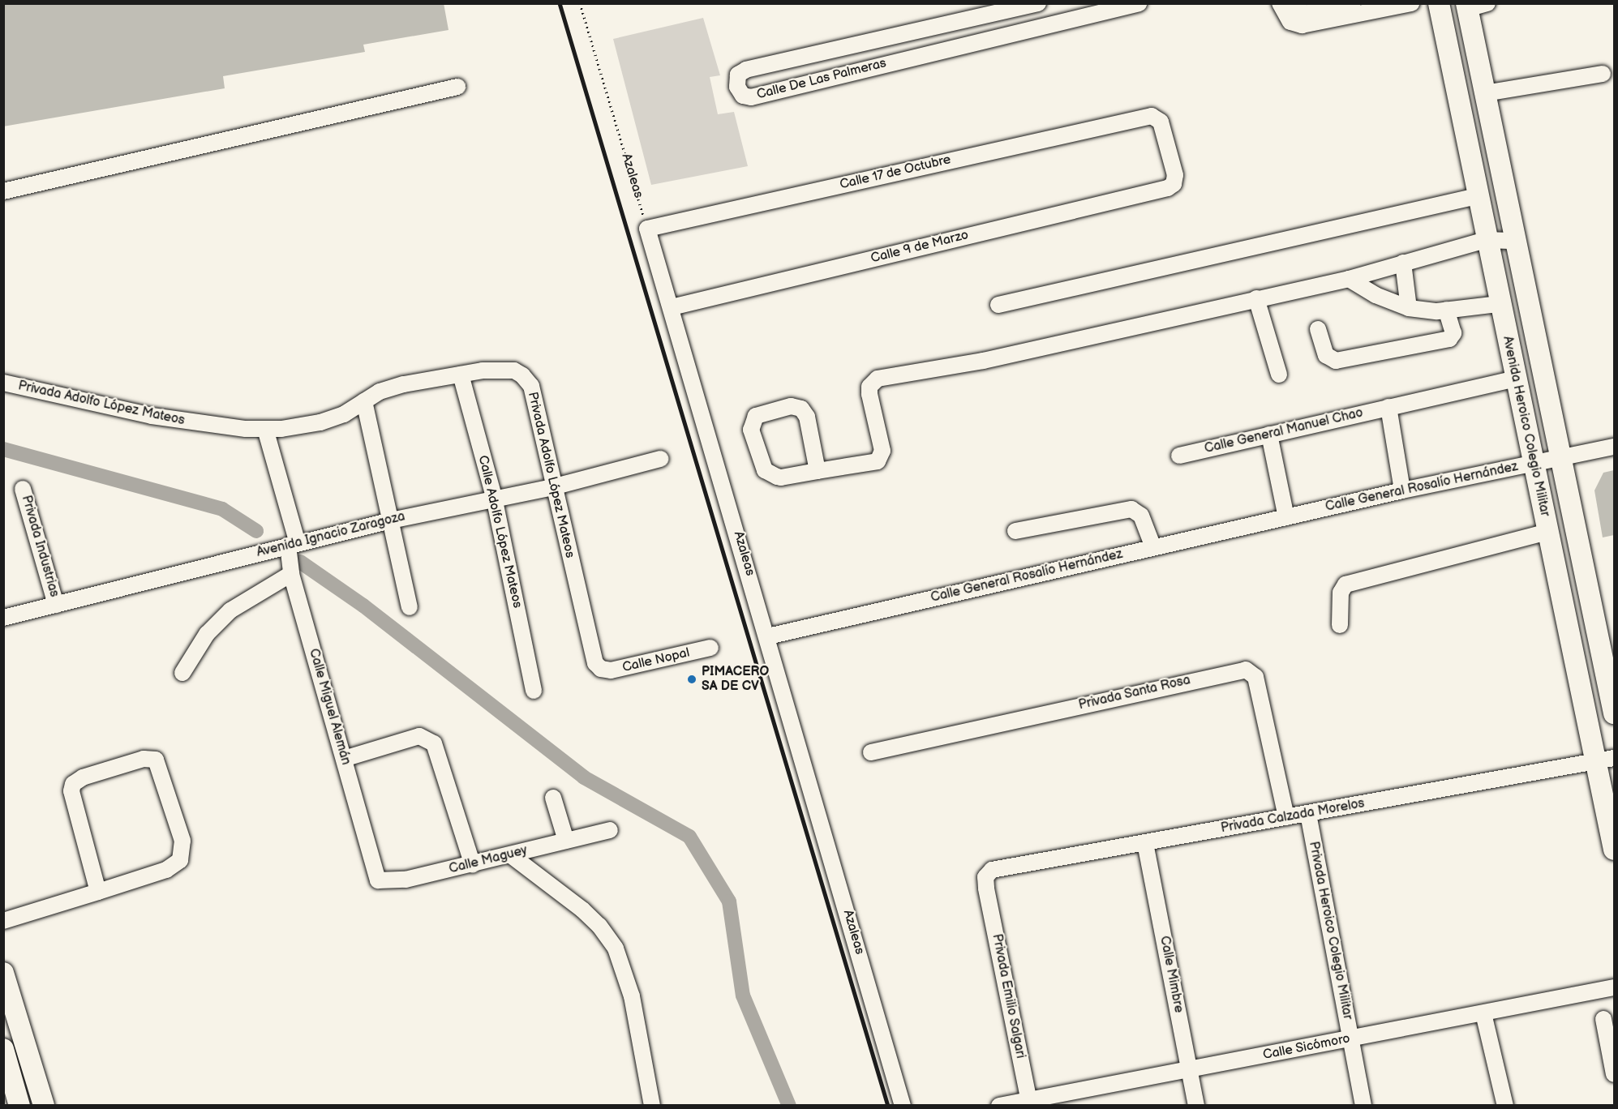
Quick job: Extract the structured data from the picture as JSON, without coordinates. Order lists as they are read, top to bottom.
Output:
{
  "streets": {
    "main road": ["Avenida Heroico Colegio Militar"],
    "street": [
      "Calle De Las Palmeras",
      "Calle 17 de Octubre",
      "Azaleas",
      "Calle 9 de Marzo",
      "Privada Adolfo López Mateos",
      "Calle General Manuel Chao",
      "Calle General Rosalío Hernández",
      "Calle Adolfo López Mateos",
      "Avenida Ignacio Zaragoza",
      "Privada Industrias",
      "Calle Nopal",
      "Privada Santa Rosa",
      "Calle Miguel Alemán",
      "Privada Calzada Morelos",
      "Calle Maguey",
      "Privada Heroico Colegio Militar",
      "Calle Mimbre",
      "Privada Emilio Salgari",
      "Calle Sicómoro"
    ]
  },
  "crossings": [
    ["Calle 17 de Octubre", "Azaleas"],
    ["Calle 17 de Octubre", "Calle 9 de Marzo"],
    ["Azaleas", "Calle 9 de Marzo"],
    ["Azaleas", "Calle General Rosalío Hernández"],
    ["Privada Adolfo López Mateos", "Calle Adolfo López Mateos"],
    ["Privada Adolfo López Mateos", "Avenida Ignacio Zaragoza"],
    ["Privada Adolfo López Mateos", "Calle Nopal"],
    ["Privada Adolfo López Mateos", "Calle Miguel Alemán"],
    ["Avenida Heroico Colegio Militar", "Calle General Manuel Chao"],
    ["Avenida Heroico Colegio Militar", "Calle General Rosalío Hernández"],
    ["Avenida Heroico Colegio Militar", "Privada Calzada Morelos"],
    ["Calle Adolfo López Mateos", "Avenida Ignacio Zaragoza"],
    ["Avenida Ignacio Zaragoza", "Privada Industrias"],
    ["Avenida Ignacio Zaragoza", "Calle Miguel Alemán"],
    ["Privada Santa Rosa", "Privada Calzada Morelos"],
    ["Calle Miguel Alemán", "Calle Maguey"],
    ["Privada Calzada Morelos", "Privada Heroico Colegio Militar"],
    ["Privada Calzada Morelos", "Calle Mimbre"],
    ["Privada Calzada Morelos", "Privada Emilio Salgari"],
    ["Privada Heroico Colegio Militar", "Calle Sicómoro"],
    ["Calle Mimbre", "Calle Sicómoro"],
    ["Privada Emilio Salgari", "Calle Sicómoro"]
  ],
  "places": ["PIMACERO SA DE CV"]
}
